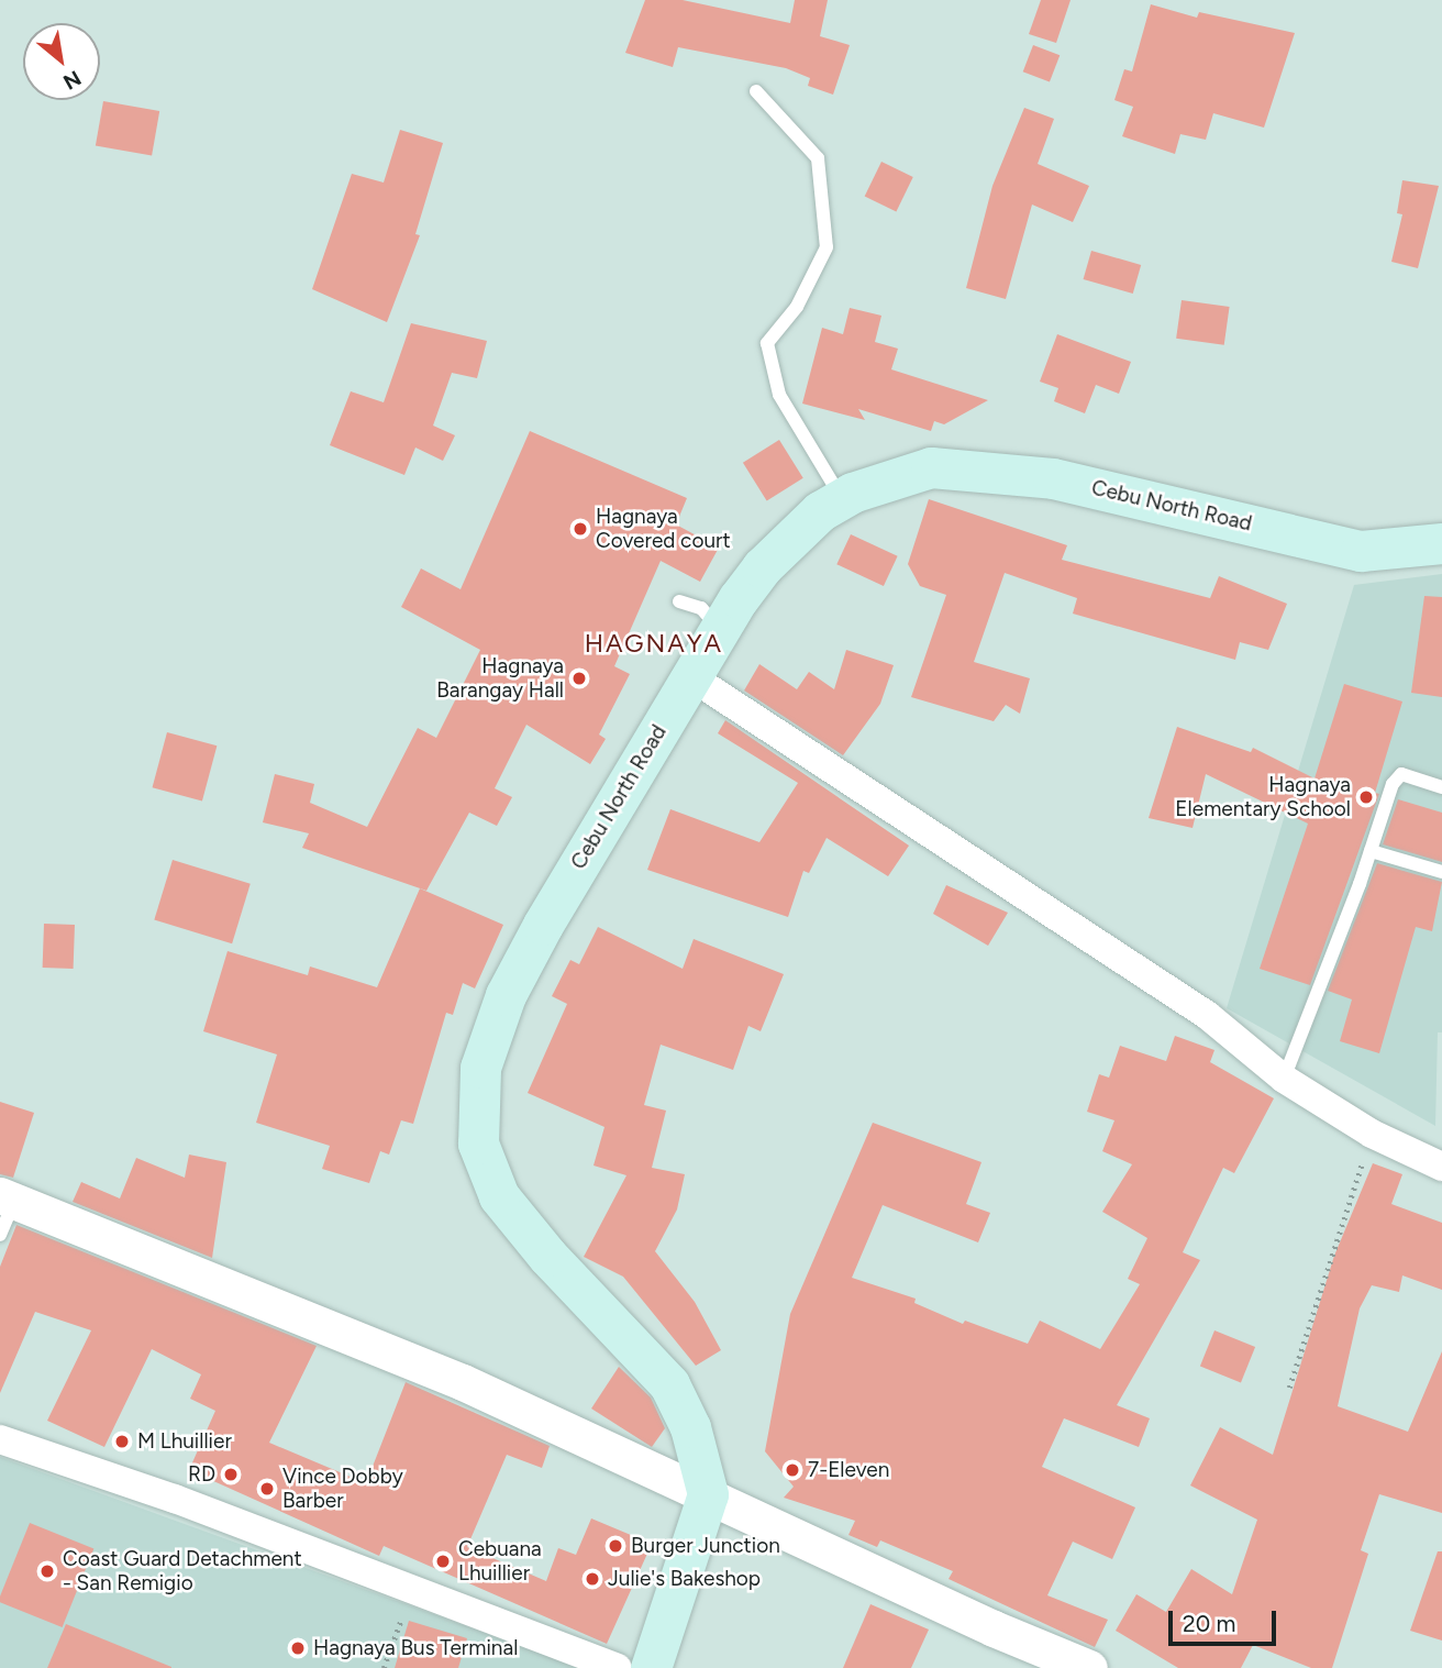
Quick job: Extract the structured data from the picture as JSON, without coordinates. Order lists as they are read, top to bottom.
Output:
{
  "streets": {
    "main road": ["Cebu North Road"]
  },
  "districts": ["HAGNAYA"],
  "places": [
    "Hagnaya Covered court",
    "Hagnaya Barangay Hall",
    "Hagnaya Elementary School",
    "M Lhuillier",
    "7-Eleven",
    "RD",
    "Vince Dobby Barber",
    "Burger Junction",
    "Cebuana Lhuillier",
    "Coast Guard Detachment - San Remigio",
    "Julie's Bakeshop",
    "Hagnaya Bus Terminal"
  ],
  "scale_bar": "20 m",
  "north": "bottom right"
}
